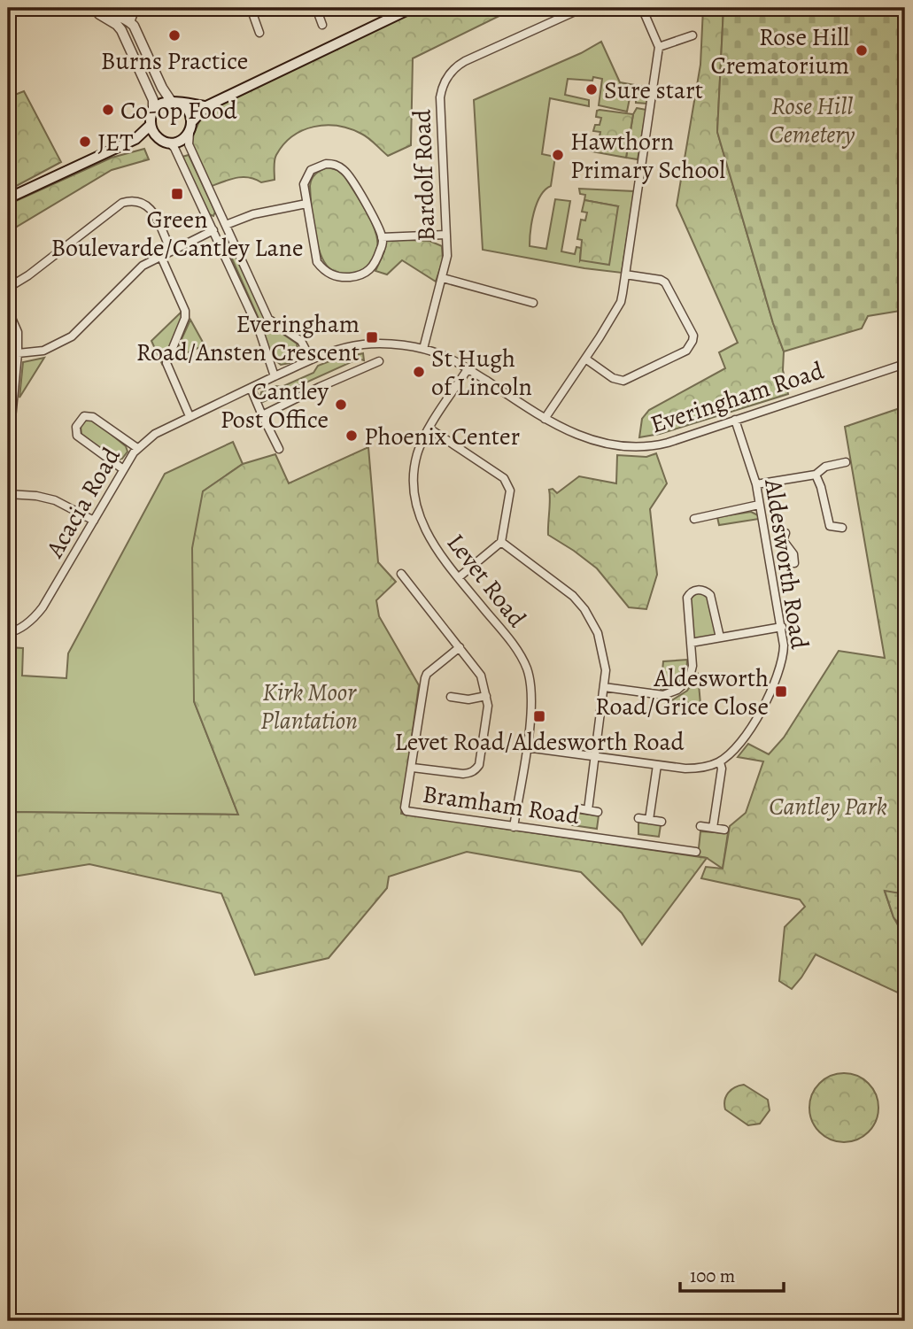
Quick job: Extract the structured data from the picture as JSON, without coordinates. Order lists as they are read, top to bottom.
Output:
{
  "streets": {
    "street": [
      "Bardolf Road",
      "Everingham Road",
      "Acacia Road",
      "Aldesworth Road",
      "Levet Road",
      "Bramham Road"
    ]
  },
  "crossings": [
    ["Bardolf Road", "Everingham Road"],
    ["Everingham Road", "Acacia Road"],
    ["Everingham Road", "Aldesworth Road"],
    ["Everingham Road", "Levet Road"],
    ["Levet Road", "Bramham Road"]
  ],
  "parks": ["Rose Hill Cemetery", "Kirk Moor Plantation", "Cantley Park"],
  "places": {
    "other": [
      "Burns Practice",
      "Rose Hill Crematorium",
      "Sure start",
      "Co-op Food",
      "JET",
      "Hawthorn Primary School",
      "St Hugh of Lincoln",
      "Cantley Post Office",
      "Phoenix Center"
    ],
    "transit": [
      "Green Boulevarde/Cantley Lane",
      "Everingham Road/Ansten Crescent",
      "Aldesworth Road/Grice Close",
      "Levet Road/Aldesworth Road"
    ]
  },
  "scale_bar": "100 m"
}
